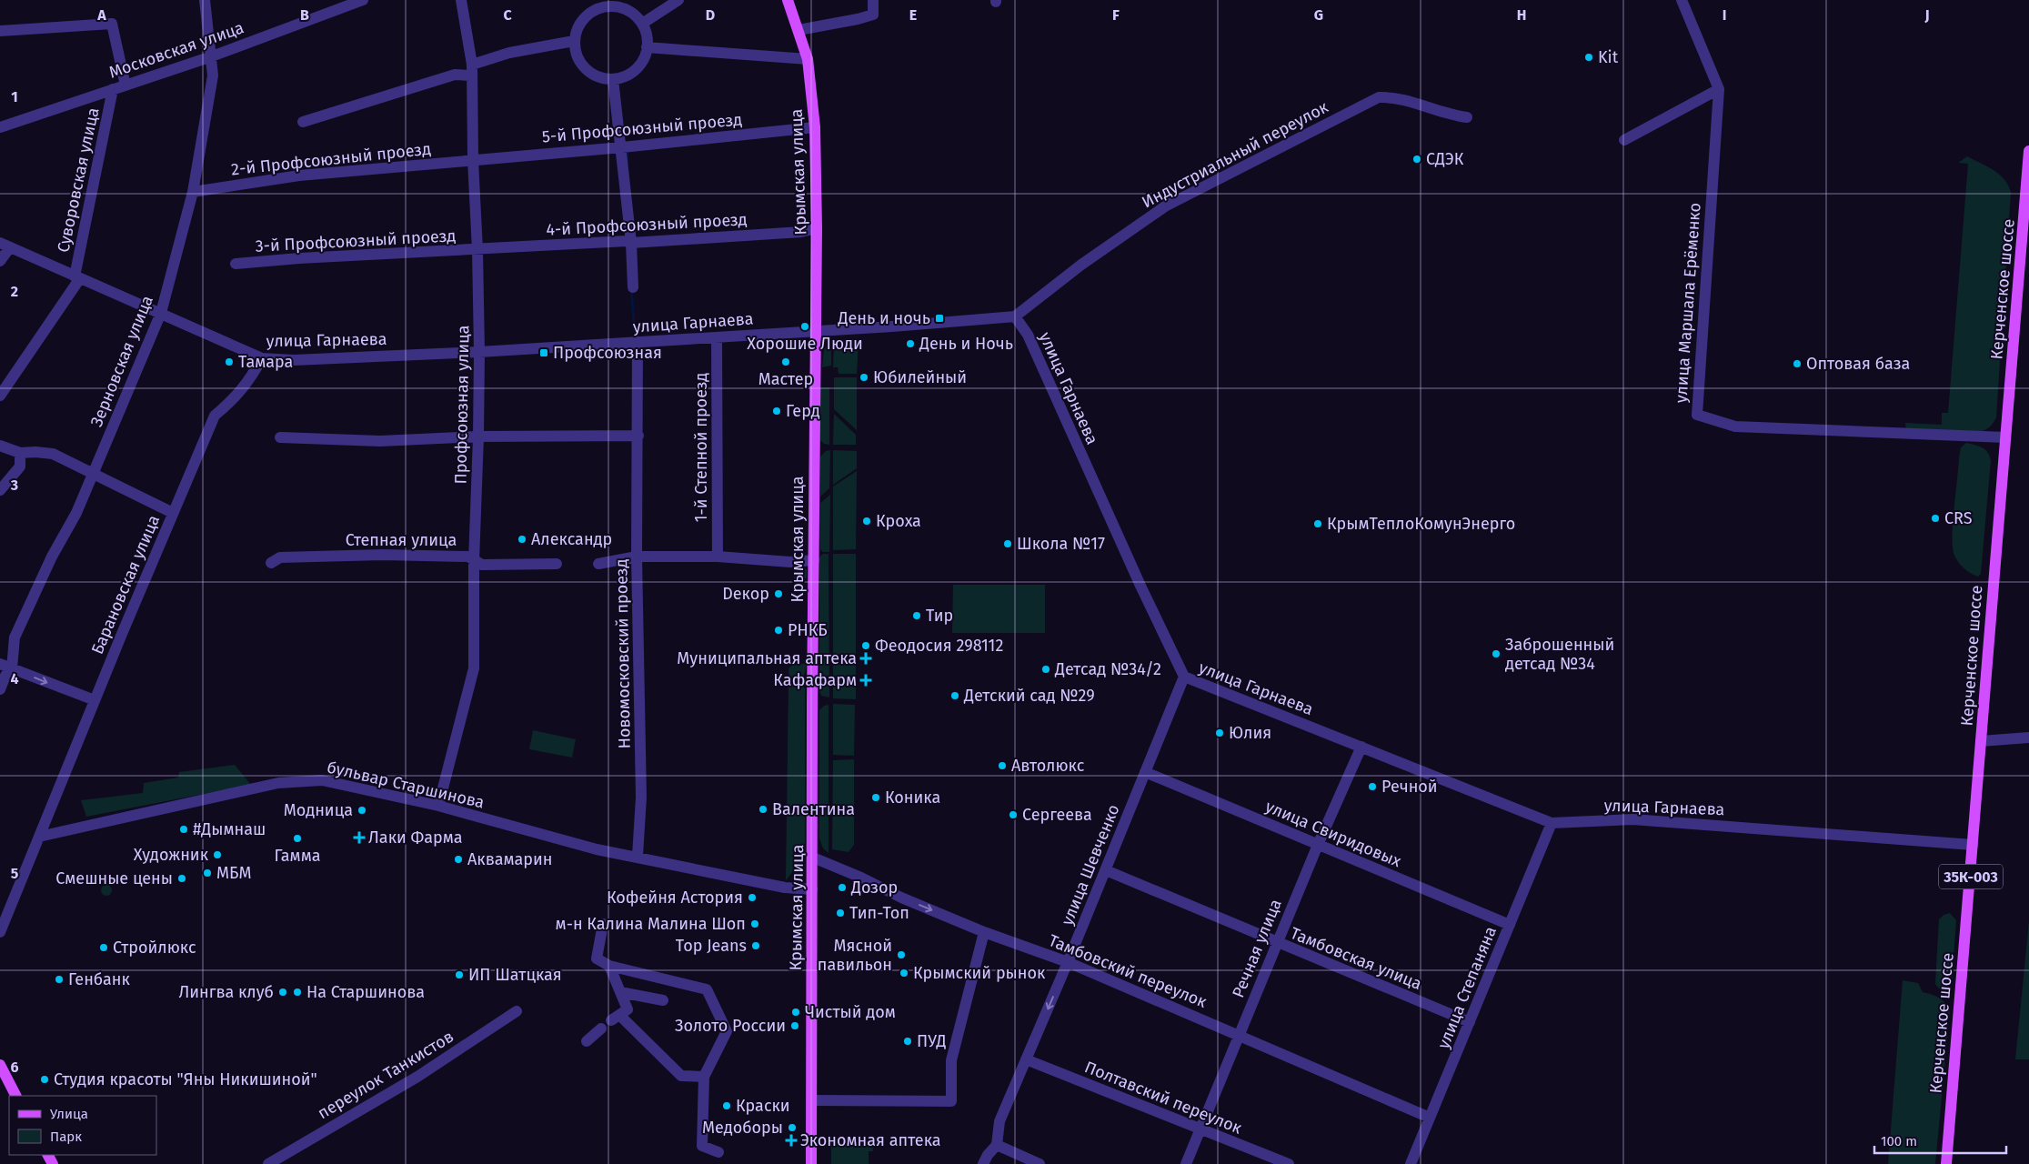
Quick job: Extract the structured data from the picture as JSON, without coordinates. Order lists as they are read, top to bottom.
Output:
{
  "streets": {
    "main road": ["Крымская улица", "Керченское шоссе", "35К-003"],
    "street": [
      "Московская улица",
      "5-й Профсоюзный проезд",
      "Индустриальный переулок",
      "2-й Профсоюзный проезд",
      "Суворовская улица",
      "4-й Профсоюзный проезд",
      "3-й Профсоюзный проезд",
      "улица Маршала Ерёменко",
      "улица Гарнаева",
      "Зерновская улица",
      "Профсоюзная улица",
      "1-й Степной проезд",
      "Степная улица",
      "Барановская улица",
      "Новомосковский проезд",
      "бульвар Старшинова",
      "улица Свиридовых",
      "улица Шевченко",
      "Речная улица",
      "Тамбовская улица",
      "Тамбовский переулок",
      "улица Степаняна",
      "переулок Танкистов",
      "Полтавский переулок"
    ]
  },
  "crossings": [
    ["Московская улица", "Суворовская улица"],
    ["Московская улица", "Зерновская улица"],
    ["5-й Профсоюзный проезд", "2-й Профсоюзный проезд"],
    ["5-й Профсоюзный проезд", "Крымская улица"],
    ["5-й Профсоюзный проезд", "Профсоюзная улица"],
    ["Индустриальный переулок", "улица Гарнаева"],
    ["2-й Профсоюзный проезд", "Зерновская улица"],
    ["2-й Профсоюзный проезд", "Профсоюзная улица"],
    ["Крымская улица", "4-й Профсоюзный проезд"],
    ["Крымская улица", "улица Гарнаева"],
    ["Крымская улица", "бульвар Старшинова"],
    ["Крымская улица", "Тамбовский переулок"],
    ["Суворовская улица", "улица Гарнаева"],
    ["4-й Профсоюзный проезд", "3-й Профсоюзный проезд"],
    ["4-й Профсоюзный проезд", "Профсоюзная улица"],
    ["3-й Профсоюзный проезд", "Профсоюзная улица"],
    ["Керченское шоссе", "улица Маршала Ерёменко"],
    ["Керченское шоссе", "улица Гарнаева"],
    ["улица Гарнаева", "Зерновская улица"],
    ["улица Гарнаева", "Профсоюзная улица"],
    ["улица Гарнаева", "1-й Степной проезд"],
    ["улица Гарнаева", "Барановская улица"],
    ["улица Гарнаева", "Новомосковский проезд"],
    ["улица Гарнаева", "улица Шевченко"],
    ["улица Гарнаева", "Речная улица"],
    ["улица Гарнаева", "улица Степаняна"],
    ["Профсоюзная улица", "Степная улица"],
    ["Профсоюзная улица", "бульвар Старшинова"],
    ["Барановская улица", "бульвар Старшинова"],
    ["Новомосковский проезд", "бульвар Старшинова"],
    ["улица Свиридовых", "улица Шевченко"],
    ["улица Свиридовых", "Речная улица"],
    ["улица Свиридовых", "улица Степаняна"],
    ["улица Шевченко", "Тамбовская улица"],
    ["улица Шевченко", "Тамбовский переулок"],
    ["улица Шевченко", "Полтавский переулок"],
    ["Речная улица", "Тамбовская улица"],
    ["Речная улица", "Тамбовский переулок"],
    ["Речная улица", "Полтавский переулок"],
    ["Тамбовская улица", "улица Степаняна"],
    ["Тамбовский переулок", "улица Степаняна"]
  ],
  "places": {
    "other": [
      "Kit",
      "СДЭК",
      "Хорошие Люди",
      "День и Ночь",
      "Тамара",
      "Мастер",
      "Оптовая база",
      "Юбилейный",
      "Герд",
      "CRS",
      "Кроха",
      "КрымТеплоКомунЭнерго",
      "Александр",
      "Школа №17",
      "Dекор",
      "Тир",
      "РНКБ",
      "Феодосия 298112",
      "Заброшенный детсад №34",
      "Детсад №34/2",
      "Детский сад №29",
      "Юлия",
      "Автолюкс",
      "Речной",
      "Коника",
      "Валентина",
      "Модница",
      "Сергеева",
      "#Дымнаш",
      "Гамма",
      "Художник",
      "Аквамарин",
      "МБМ",
      "Смешные цены",
      "Дозор",
      "Кофейня Астория",
      "Тип-Топ",
      "м-н Калина Малина Шоп",
      "Top Jeans",
      "Стройлюкс",
      "Мясной павильон",
      "Крымский рынок",
      "ИП Шатцкая",
      "Генбанк",
      "Лингва клуб",
      "На Старшинова",
      "Чистый дом",
      "Золото России",
      "ПУД",
      "Студия красоты \"Яны Никишиной\"",
      "Краски",
      "Медоборы"
    ],
    "transit": ["День и ночь", "Профсоюзная"],
    "health": [
      "Муниципальная аптека",
      "Кафафарм",
      "Лаки Фарма",
      "Экономная аптека"
    ]
  },
  "legend": ["Улица", "Парк"],
  "scale_bar": "100 m",
  "grid": {
    "columns": [
      "A",
      "B",
      "C",
      "D",
      "E",
      "F",
      "G",
      "H",
      "I",
      "J"
    ],
    "rows": [
      "1",
      "2",
      "3",
      "4",
      "5",
      "6"
    ]
  }
}
